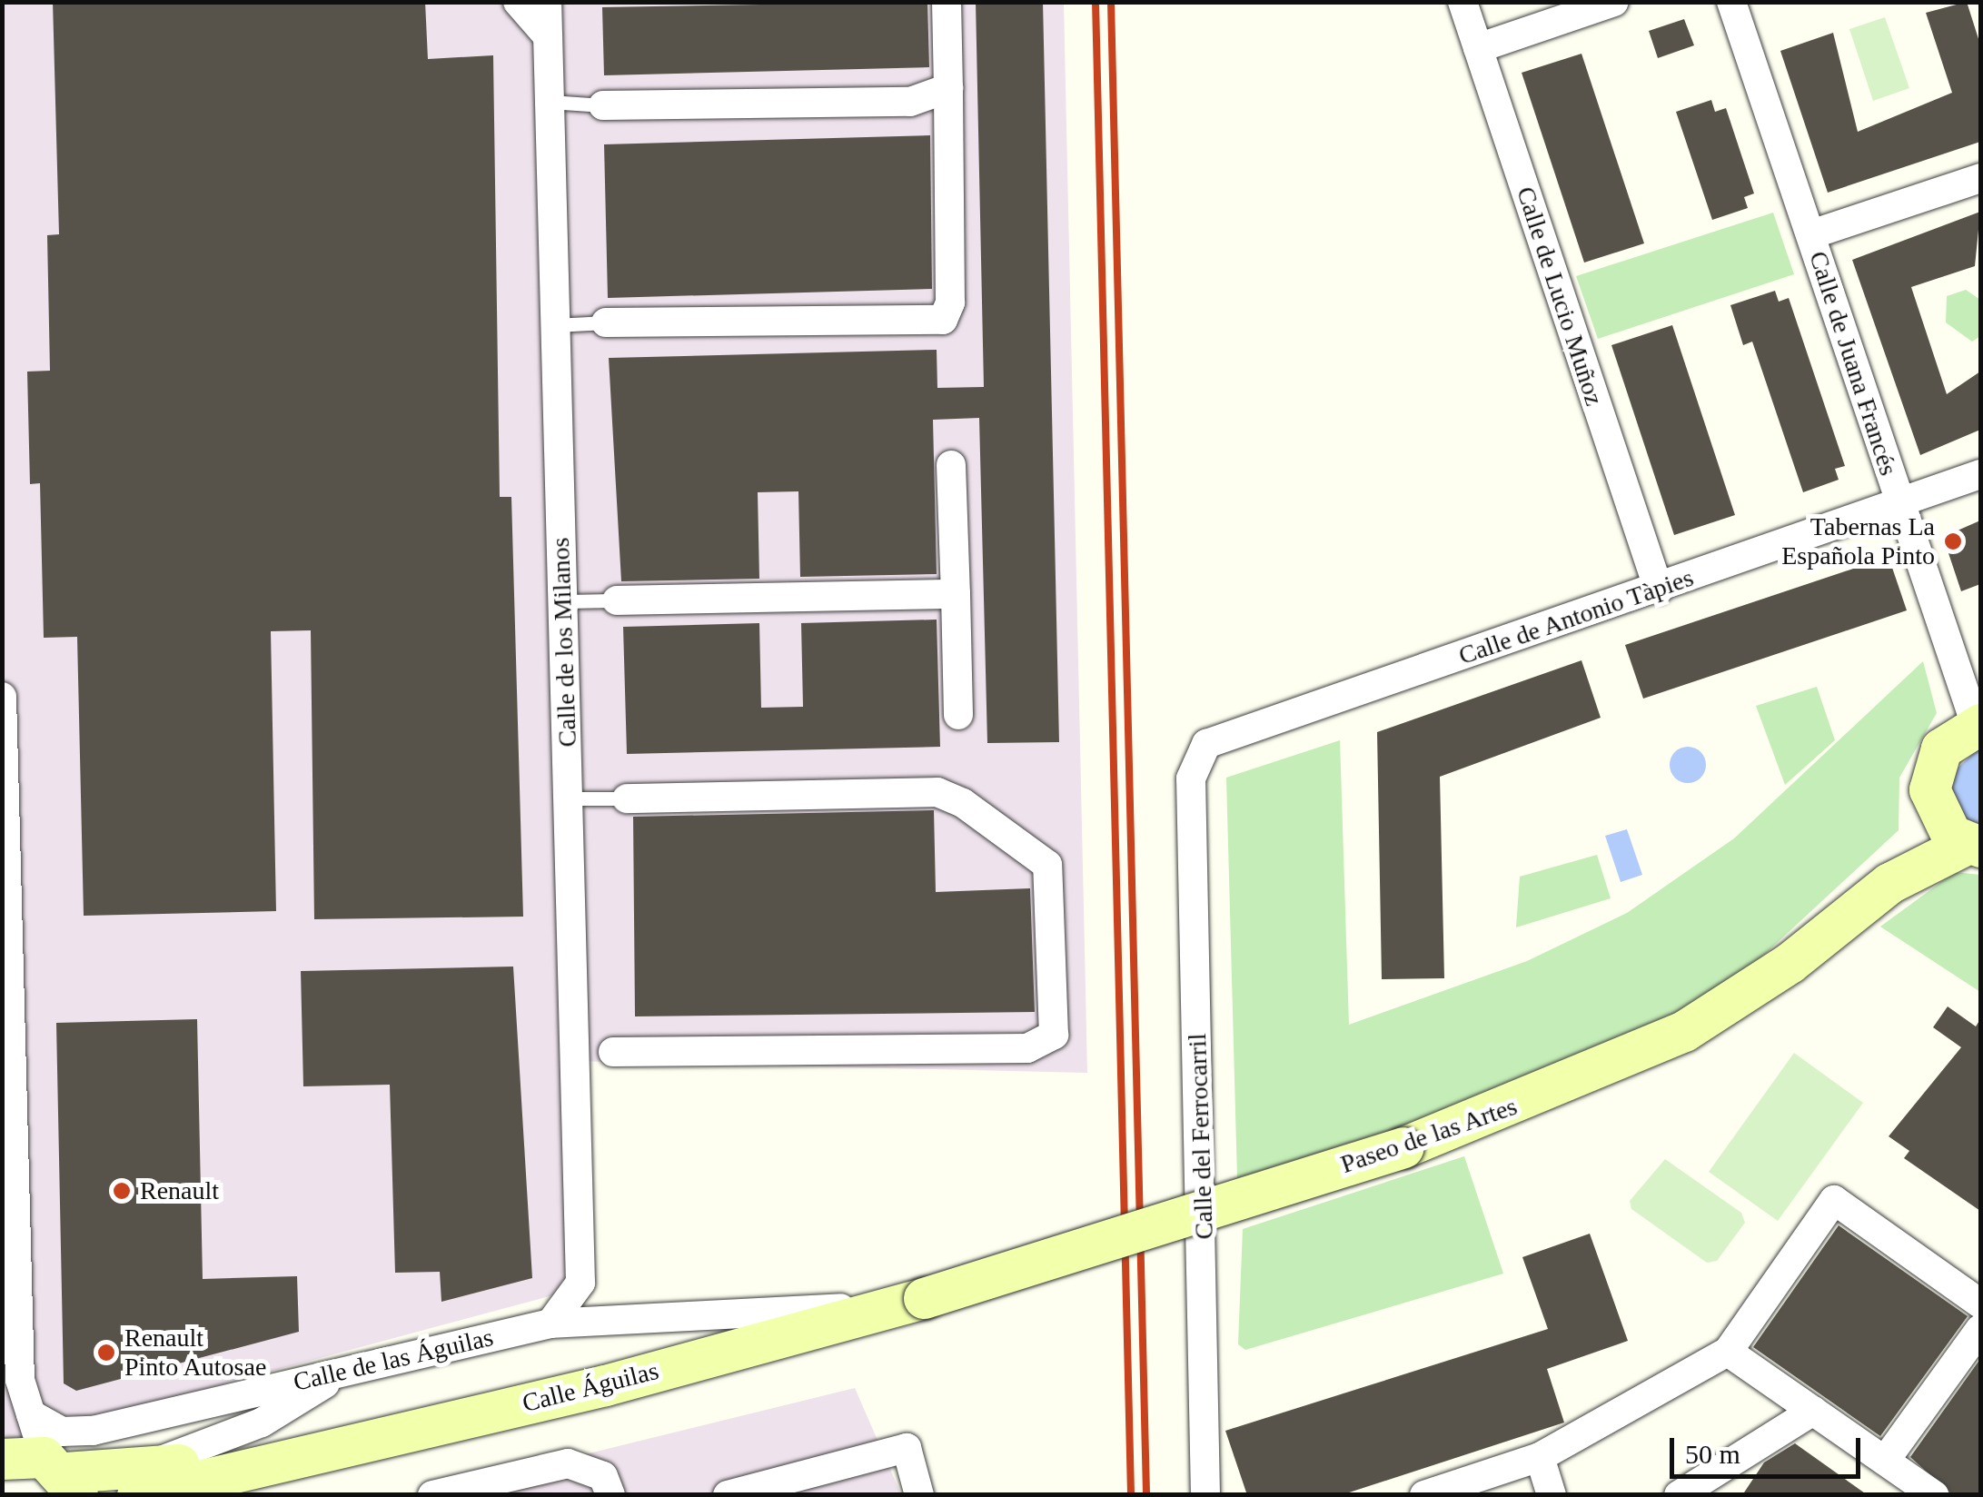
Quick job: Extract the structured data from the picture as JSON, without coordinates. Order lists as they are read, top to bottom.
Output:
{
  "streets": {
    "main road": ["Paseo de las Artes", "Calle Águilas"],
    "street": [
      "Calle de Lucio Muñoz",
      "Calle de Juana Francés",
      "Calle de Antonio Tàpies",
      "Calle de los Milanos",
      "Calle del Ferrocarril",
      "Calle de las Águilas"
    ]
  },
  "crossings": [
    ["Calle de Lucio Muñoz", "Calle de Antonio Tàpies"],
    ["Calle de Juana Francés", "Calle de Antonio Tàpies"],
    ["Calle de Juana Francés", "Paseo de las Artes"],
    ["Calle de Antonio Tàpies", "Calle del Ferrocarril"],
    ["Calle de los Milanos", "Calle de las Águilas"],
    ["Paseo de las Artes", "Calle de las Águilas"],
    ["Paseo de las Artes", "Calle Águilas"],
    ["Calle de las Águilas", "Calle Águilas"]
  ],
  "places": ["Tabernas La Española Pinto", "Renault", "Renault Pinto Autosae"],
  "scale_bar": "50 m"
}
